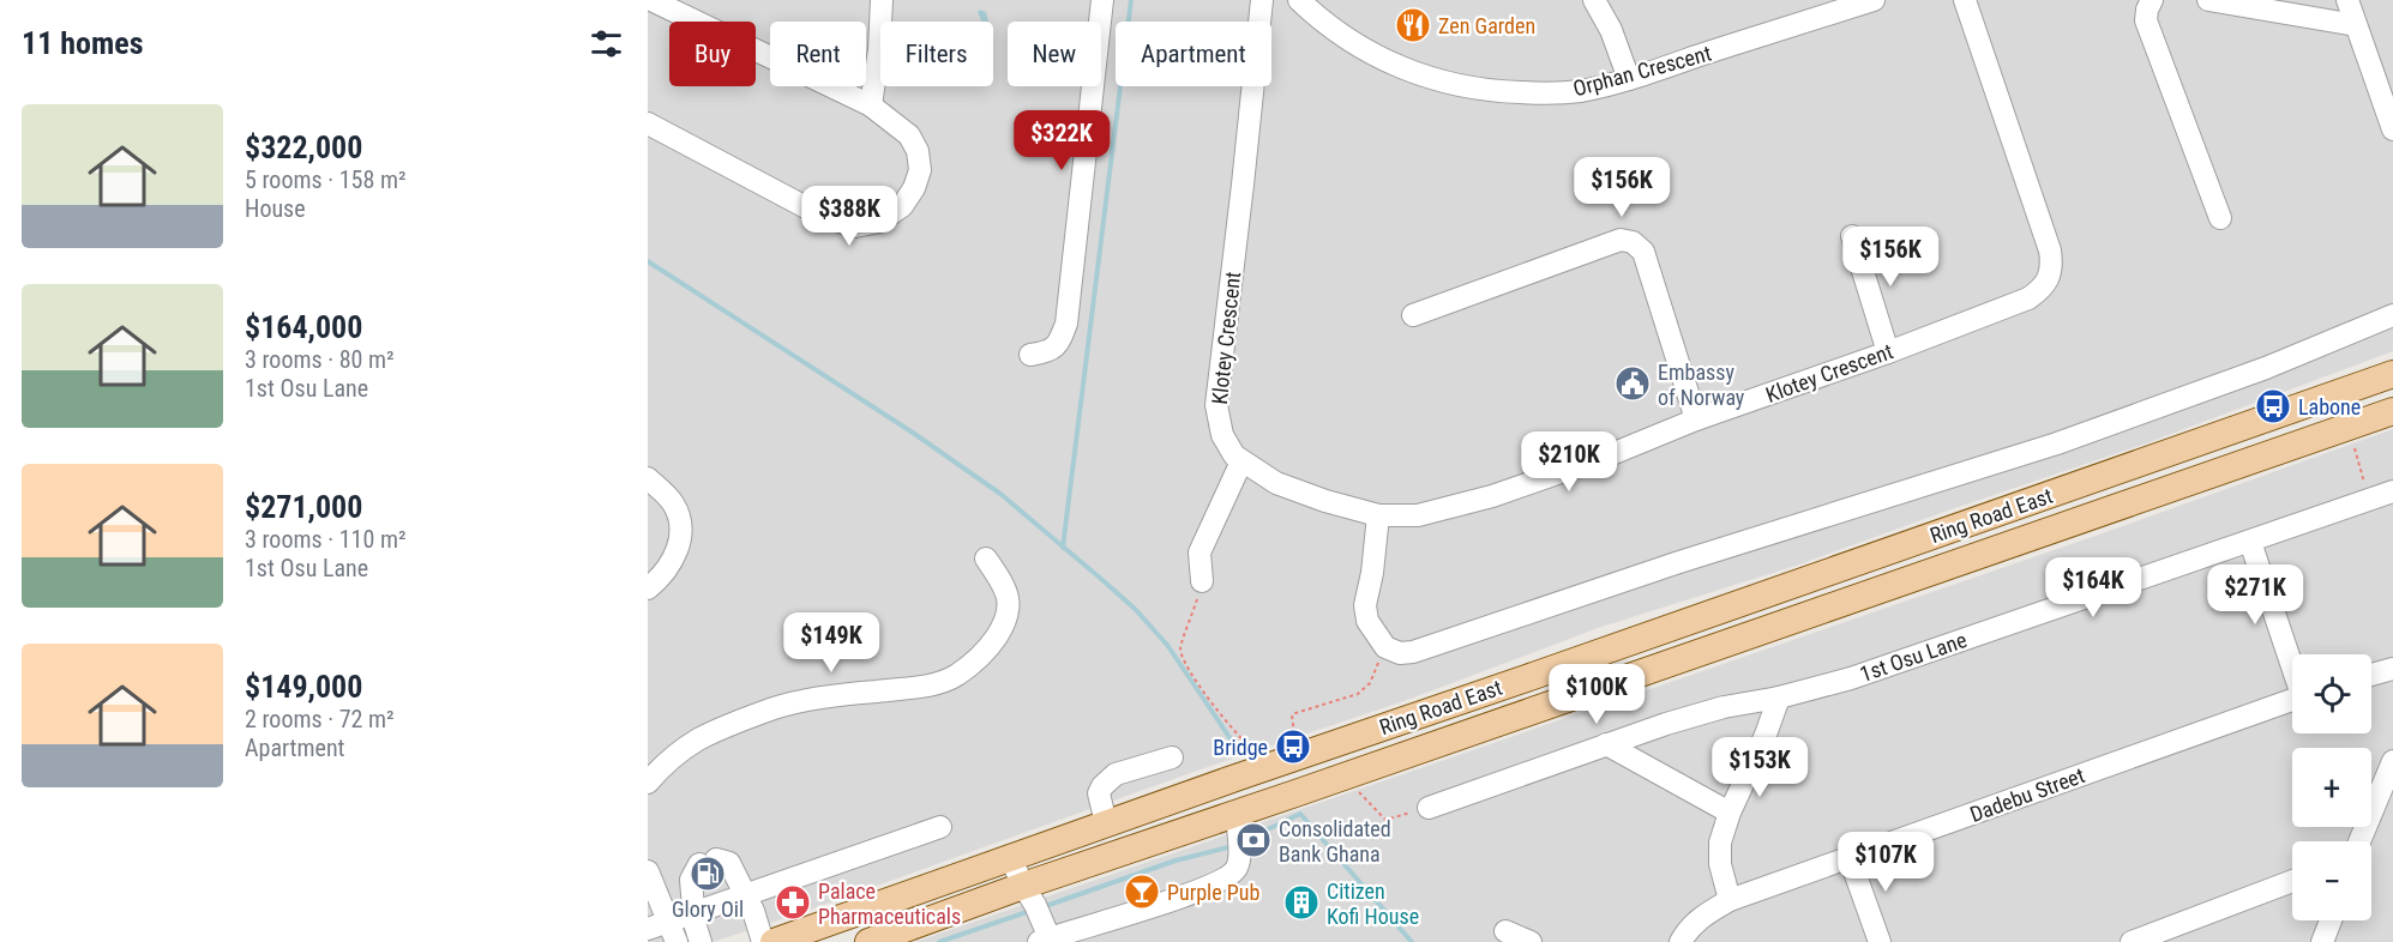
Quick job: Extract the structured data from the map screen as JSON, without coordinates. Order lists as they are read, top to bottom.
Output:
{
  "streets": {
    "main road": ["Ring Road East"],
    "street": [
      "Orphan Crescent",
      "Klotey Crescent",
      "1st Osu Lane",
      "Dadebu Street"
    ]
  },
  "places": {
    "restaurant": ["Zen Garden"],
    "public building": ["Embassy of Norway"],
    "bus stop": ["Labone", "Bridge"],
    "bank": ["Consolidated Bank Ghana"],
    "fuel station": ["Glory Oil"],
    "bar": ["Purple Pub"],
    "pharmacy": ["Palace Pharmaceuticals"],
    "building": ["Citizen Kofi House"]
  },
  "page": {
    "heading": "11 homes",
    "chip": [
      "Buy",
      "Rent",
      "Filters",
      "New",
      "Apartment"
    ],
    "list": [
      {
        "name": "$322,000",
        "note": "5 rooms · 158 m² · House"
      },
      {
        "name": "$164,000",
        "note": "3 rooms · 80 m² · 1st Osu Lane"
      },
      {
        "name": "$271,000",
        "note": "3 rooms · 110 m² · 1st Osu Lane"
      },
      {
        "name": "$149,000",
        "note": "2 rooms · 72 m² · Apartment"
      }
    ],
    "price": [
      "$322K",
      "$156K",
      "$388K",
      "$156K",
      "$210K",
      "$164K",
      "$271K",
      "$149K",
      "$100K",
      "$153K",
      "$107K"
    ],
    "map_buttons": ["+", "−"]
  }
}
